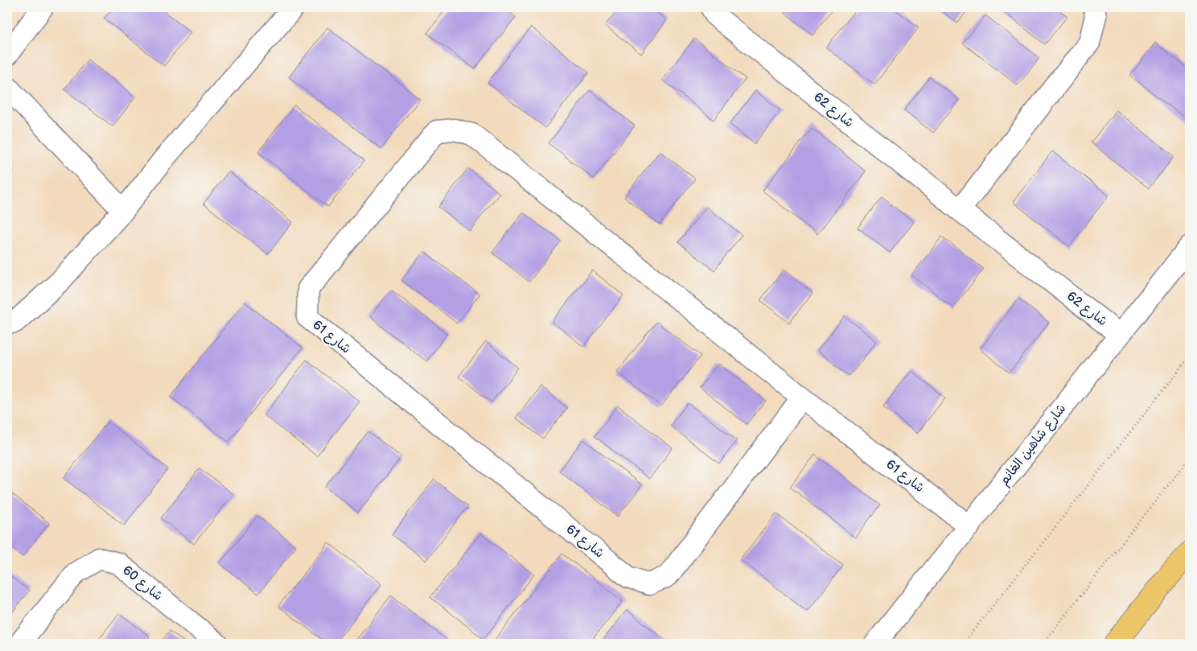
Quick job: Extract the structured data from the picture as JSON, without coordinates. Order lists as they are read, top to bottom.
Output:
{
  "streets": {
    "street": [
      "شارع 62",
      "شارع 61",
      "شارع شاهين الغانم",
      "شارع 60"
    ]
  },
  "crossings": [
    ["شارع 62", "شارع شاهين الغانم"],
    ["شارع 61", "شارع شاهين الغانم"]
  ]
}
